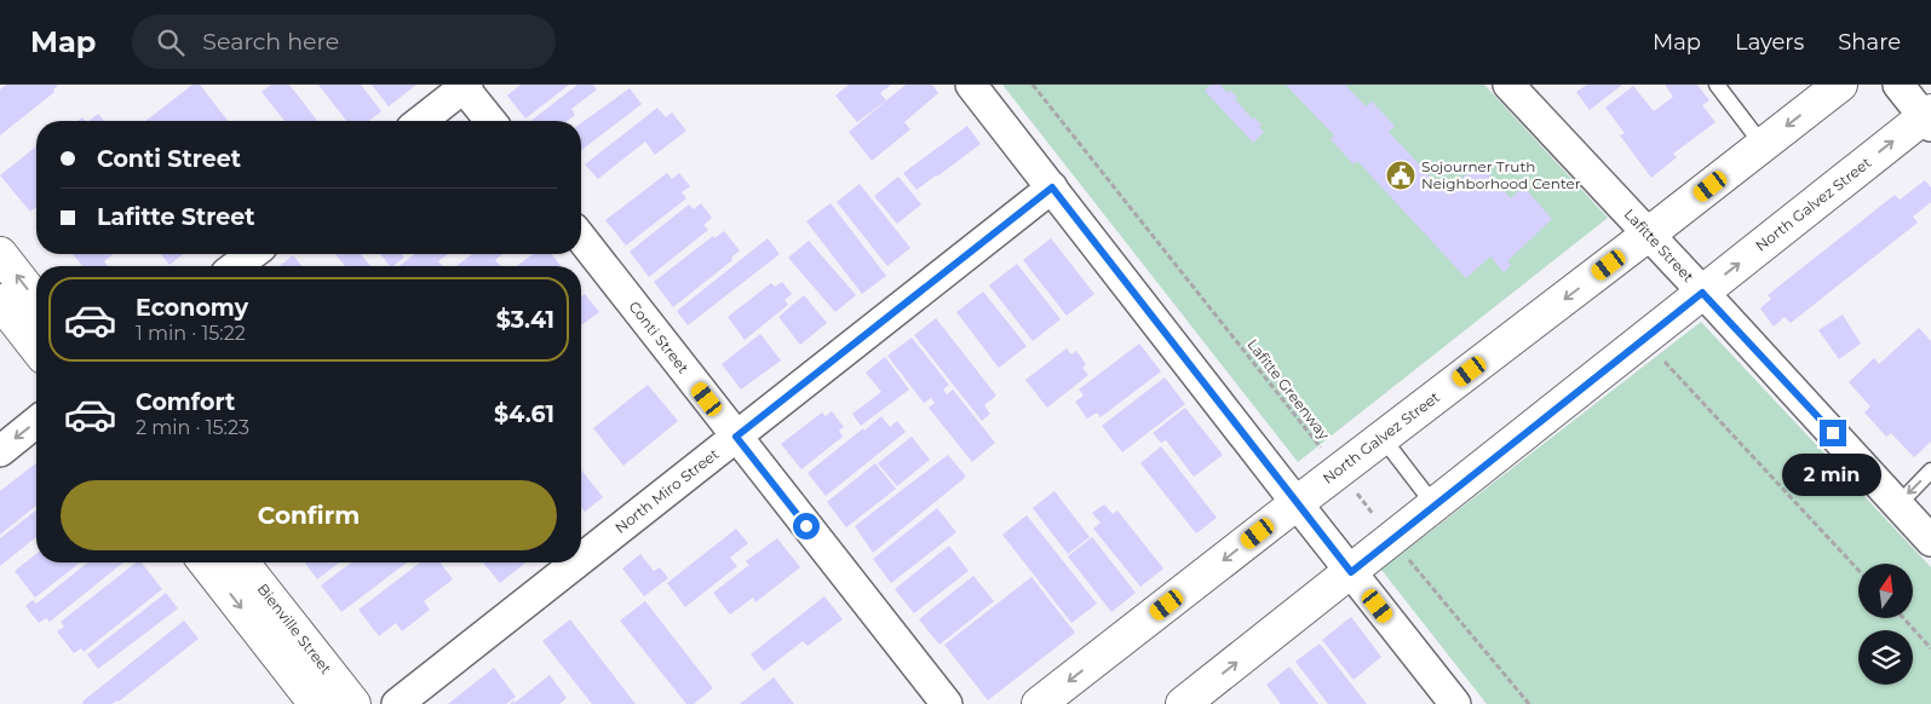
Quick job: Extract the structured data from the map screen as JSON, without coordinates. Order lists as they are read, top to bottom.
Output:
{
  "streets": {
    "street": [
      "North Galvez Street",
      "Lafitte Street",
      "Conti Street",
      "North Miro Street",
      "Bienville Street"
    ],
    "path": ["Lafitte Greenway"]
  },
  "crossings": [
    ["North Galvez Street", "Lafitte Street"],
    ["North Galvez Street", "Lafitte Greenway"],
    ["Conti Street", "North Miro Street"]
  ],
  "places": {
    "public building": ["Sojourner Truth Neighborhood Center"]
  },
  "north": "top",
  "page": {
    "header": "Map",
    "search": "Search here",
    "nav": ["Map", "Layers", "Share"],
    "banner": ["Conti Street", "Lafitte Street"],
    "list": [
      {
        "name": "Economy",
        "note": "1 min · 15:22",
        "value": "$3.41"
      },
      {
        "name": "Comfort",
        "note": "2 min · 15:23",
        "value": "$4.61"
      }
    ],
    "bubble": "2 min",
    "buttons": "Confirm"
  }
}
